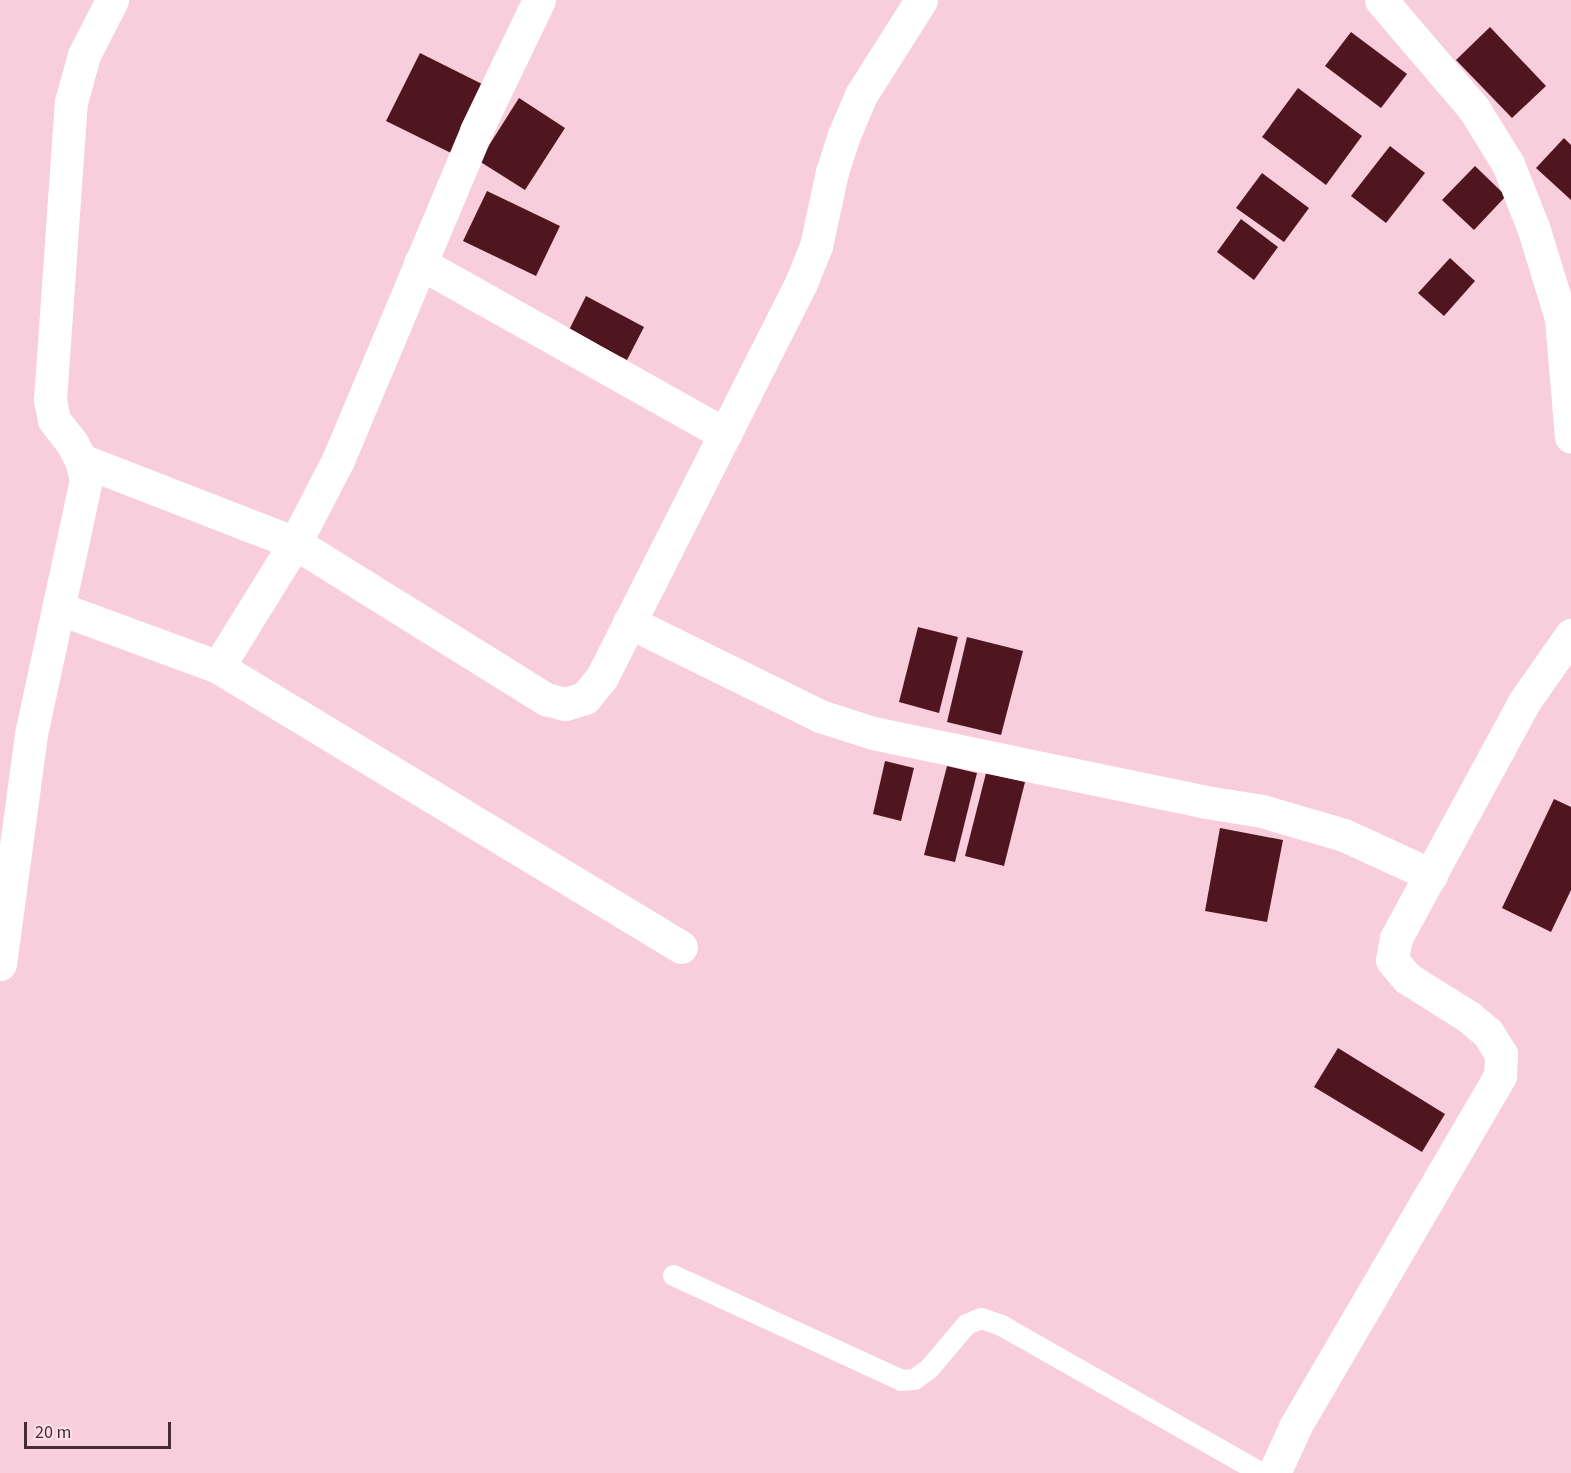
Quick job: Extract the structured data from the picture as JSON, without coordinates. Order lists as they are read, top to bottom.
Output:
{
  "scale_bar": "20 m"
}
